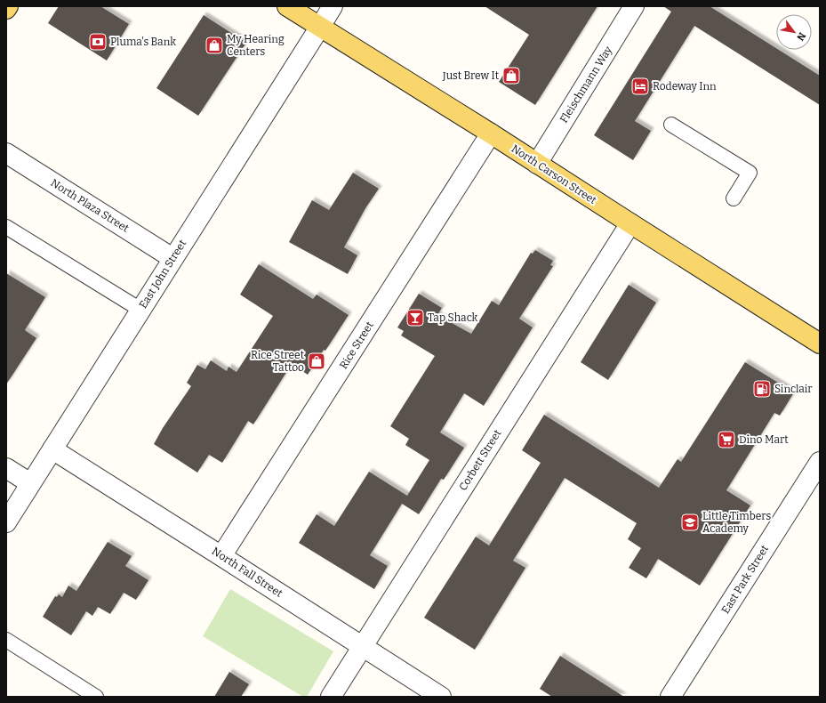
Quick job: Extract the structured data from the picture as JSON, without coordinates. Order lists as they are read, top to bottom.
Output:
{
  "streets": {
    "main road": ["North Carson Street"],
    "street": [
      "Fleischmann Way",
      "North Plaza Street",
      "East John Street",
      "Rice Street",
      "Corbett Street",
      "North Fall Street",
      "East Park Street"
    ]
  },
  "crossings": [
    ["Fleischmann Way", "North Carson Street"],
    ["North Carson Street", "East John Street"],
    ["North Carson Street", "Rice Street"],
    ["North Carson Street", "Corbett Street"],
    ["North Plaza Street", "East John Street"],
    ["East John Street", "North Fall Street"],
    ["Rice Street", "North Fall Street"],
    ["Corbett Street", "North Fall Street"]
  ],
  "places": {
    "bank": ["Pluma's Bank"],
    "shop": ["My Hearing Centers", "Just Brew It", "Rice Street Tattoo"],
    "hotel": ["Rodeway Inn"],
    "bar": ["Tap Shack"],
    "fuel station": ["Sinclair"],
    "supermarket": ["Dino Mart"],
    "school or university": ["Little Timbers Academy"]
  },
  "north": "bottom right"
}
